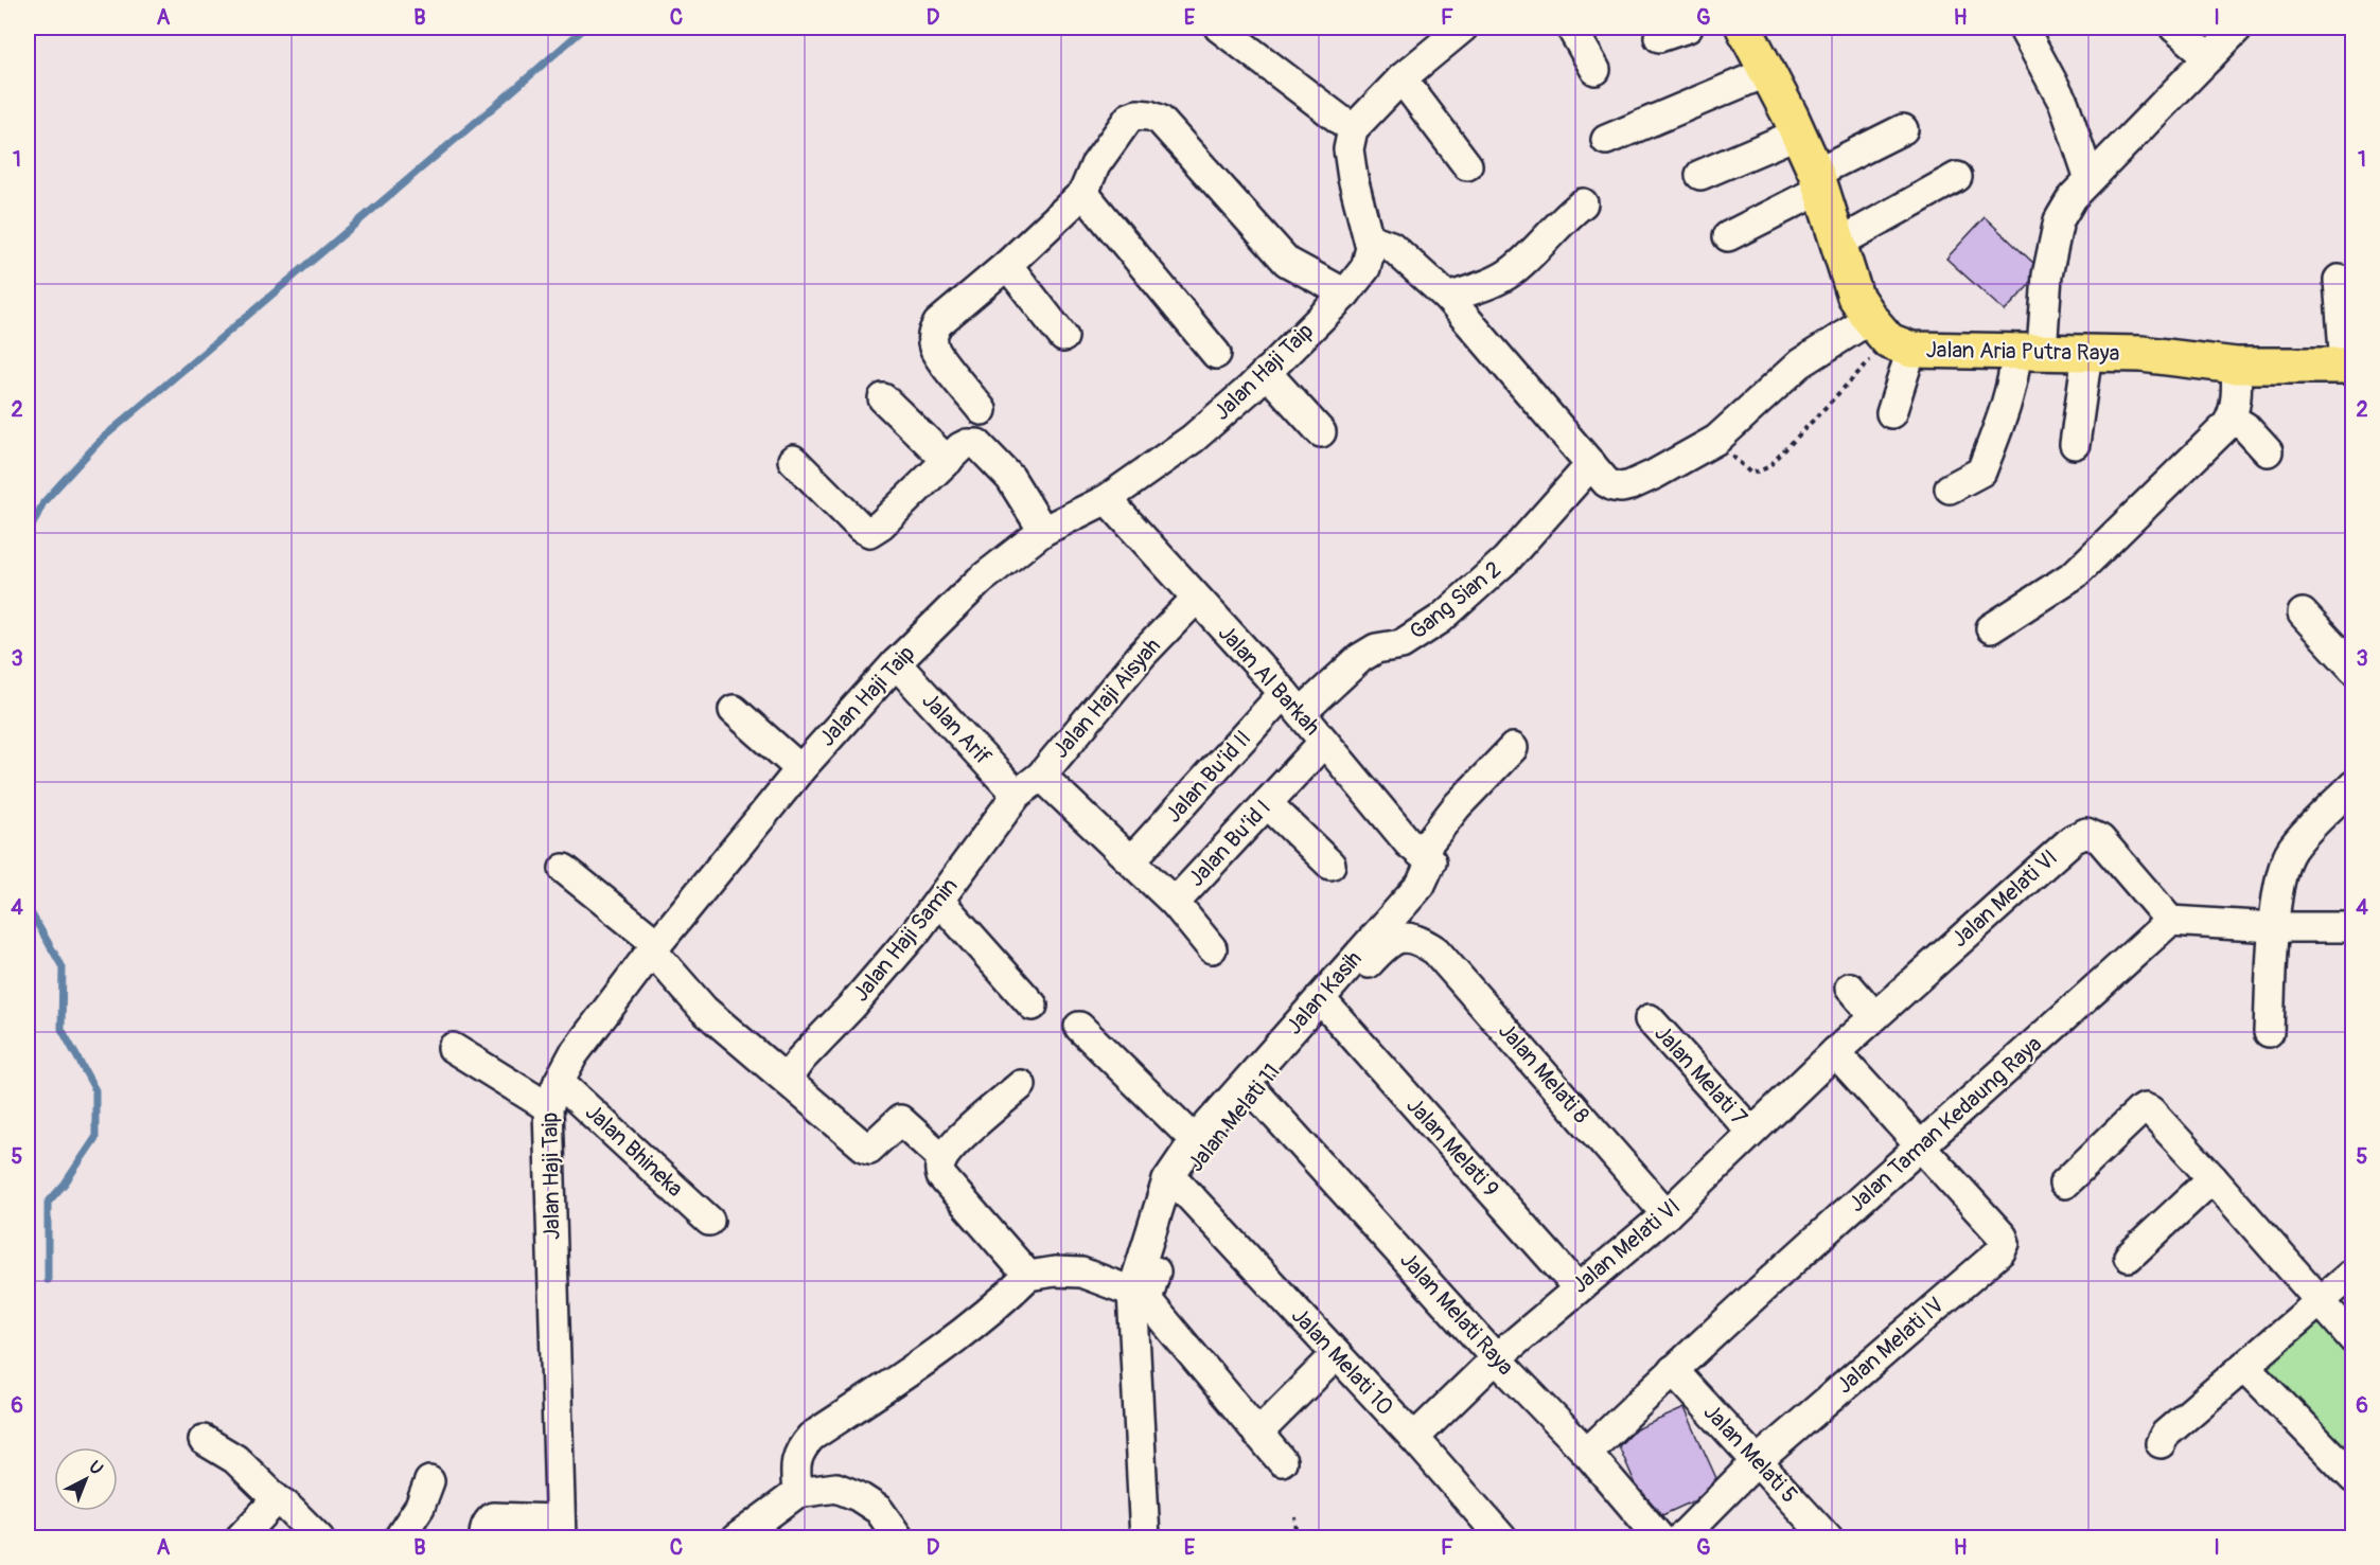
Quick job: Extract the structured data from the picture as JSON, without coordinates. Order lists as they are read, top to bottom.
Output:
{
  "streets": {
    "main road": ["Jalan Aria Putra Raya"],
    "street": [
      "Jalan Haji Taip",
      "Gang Sian 2",
      "Jalan Al Barkah",
      "Jalan Haji Aisyah",
      "Jalan Arif",
      "Jalan Bu’id II",
      "Jalan Bu’id I",
      "Jalan Melati VI",
      "Jalan Haji Samin",
      "Jalan Kasih",
      "Jalan Melati 8",
      "Jalan Melati 7",
      "Jalan Melati 11",
      "Jalan Taman Kedaung Raya",
      "Jalan Melati 9",
      "Jalan Bhineka",
      "Jalan Melati Raya",
      "Jalan Melati IV",
      "Jalan Melati 10",
      "Jalan Melati 5"
    ]
  },
  "crossings": [
    ["Jalan Haji Taip", "Jalan Al Barkah"],
    ["Jalan Haji Taip", "Jalan Arif"],
    ["Jalan Haji Taip", "Jalan Bhineka"],
    ["Gang Sian 2", "Jalan Al Barkah"],
    ["Gang Sian 2", "Jalan Bu’id II"],
    ["Jalan Al Barkah", "Jalan Haji Aisyah"],
    ["Jalan Al Barkah", "Jalan Bu’id II"],
    ["Jalan Al Barkah", "Jalan Bu’id I"],
    ["Jalan Al Barkah", "Jalan Kasih"],
    ["Jalan Haji Aisyah", "Jalan Arif"],
    ["Jalan Haji Aisyah", "Jalan Haji Samin"],
    ["Jalan Arif", "Jalan Haji Samin"],
    ["Jalan Melati VI", "Jalan Melati 8"],
    ["Jalan Melati VI", "Jalan Melati 7"],
    ["Jalan Melati VI", "Jalan Taman Kedaung Raya"],
    ["Jalan Melati VI", "Jalan Melati 9"],
    ["Jalan Melati VI", "Jalan Melati Raya"],
    ["Jalan Melati VI", "Jalan Melati 10"],
    ["Jalan Melati 8", "Jalan Melati 11"],
    ["Jalan Melati 11", "Jalan Melati 9"],
    ["Jalan Melati 11", "Jalan Melati Raya"],
    ["Jalan Melati 11", "Jalan Melati 10"],
    ["Jalan Taman Kedaung Raya", "Jalan Melati Raya"],
    ["Jalan Taman Kedaung Raya", "Jalan Melati IV"],
    ["Jalan Taman Kedaung Raya", "Jalan Melati 5"],
    ["Jalan Melati IV", "Jalan Melati 5"]
  ],
  "north": "top right",
  "grid": {
    "columns": [
      "A",
      "B",
      "C",
      "D",
      "E",
      "F",
      "G",
      "H",
      "I"
    ],
    "rows": [
      "1",
      "2",
      "3",
      "4",
      "5",
      "6"
    ]
  }
}
